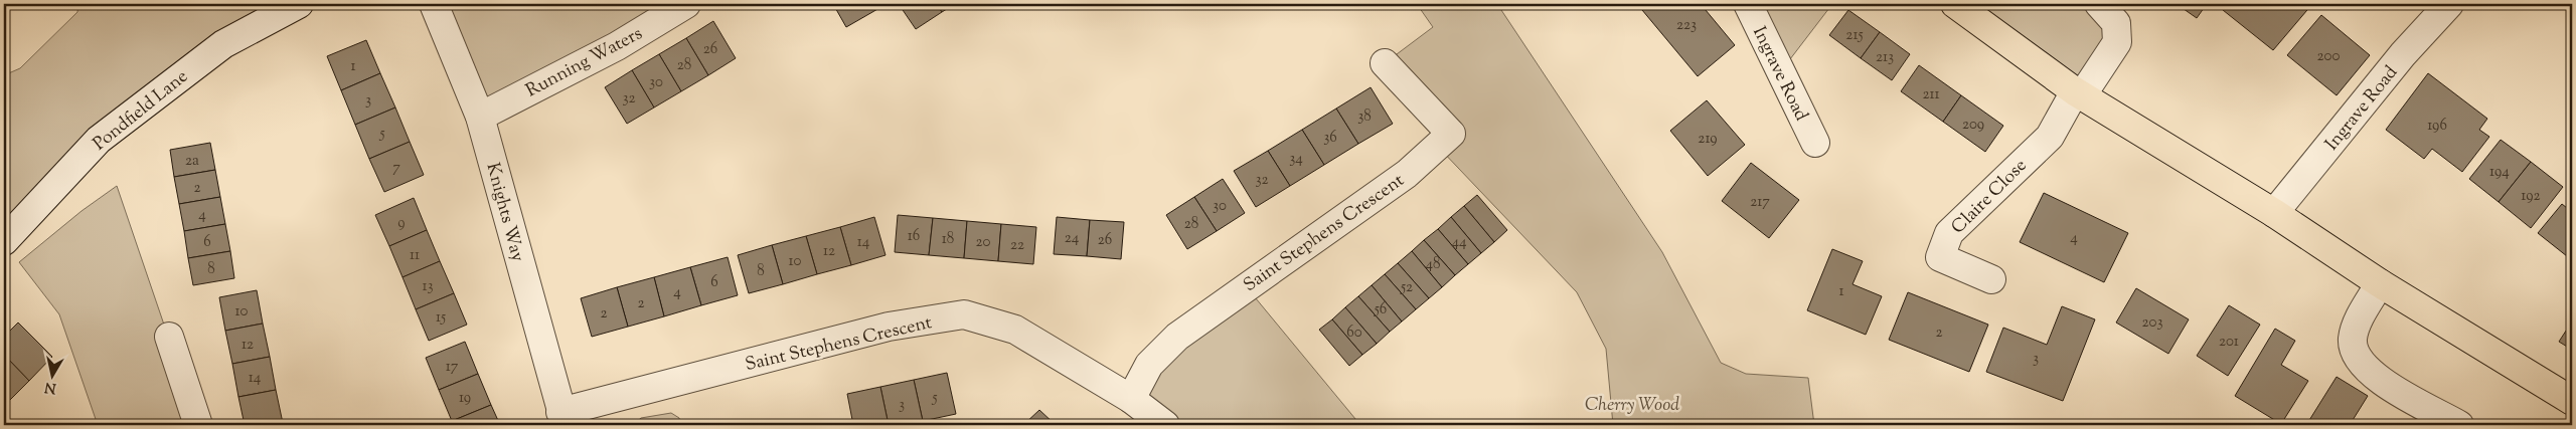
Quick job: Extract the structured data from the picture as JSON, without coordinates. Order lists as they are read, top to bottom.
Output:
{
  "streets": {
    "street": [
      "Running Waters",
      "Ingrave Road",
      "Pondfield Lane",
      "Claire Close",
      "Knights Way",
      "Saint Stephens Crescent"
    ]
  },
  "crossings": [
    ["Running Waters", "Knights Way"],
    ["Knights Way", "Saint Stephens Crescent"]
  ],
  "parks": ["Cherry Wood"],
  "house_numbers": [
    "223",
    "215",
    "26",
    "200",
    "213",
    "28",
    "1",
    "30",
    "211",
    "32",
    "3",
    "38",
    "209",
    "196",
    "5",
    "36",
    "219",
    "34",
    "2a",
    "7",
    "194",
    "32",
    "2",
    "192",
    "217",
    "30",
    "4",
    "9",
    "28",
    "16",
    "24",
    "4",
    "18",
    "26",
    "6",
    "14",
    "20",
    "44",
    "22",
    "12",
    "11",
    "10",
    "48",
    "8",
    "8",
    "6",
    "13",
    "52",
    "1",
    "4",
    "2",
    "56",
    "10",
    "2",
    "15",
    "203",
    "60",
    "2",
    "201",
    "12",
    "3",
    "17",
    "14",
    "19",
    "5",
    "3"
  ],
  "north": "bottom"
}
